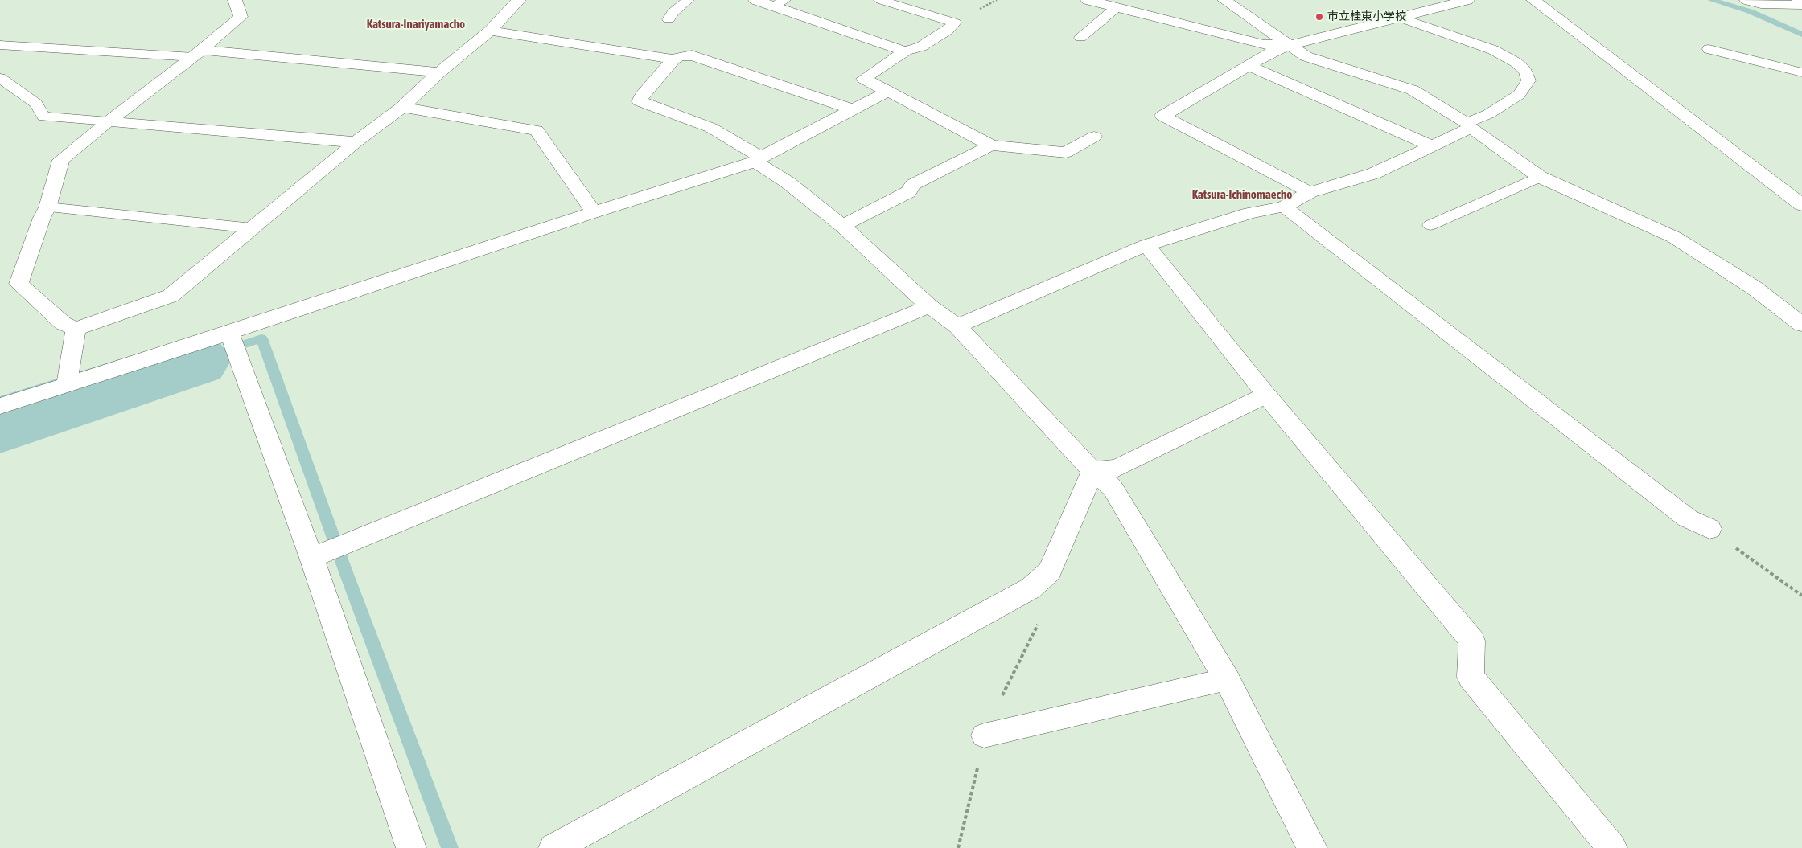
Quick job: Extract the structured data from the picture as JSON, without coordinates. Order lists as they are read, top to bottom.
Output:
{
  "districts": ["Katsura-Inariyamacho", "Katsura-Ichinomaecho"],
  "places": ["市立桂東小学校"]
}
